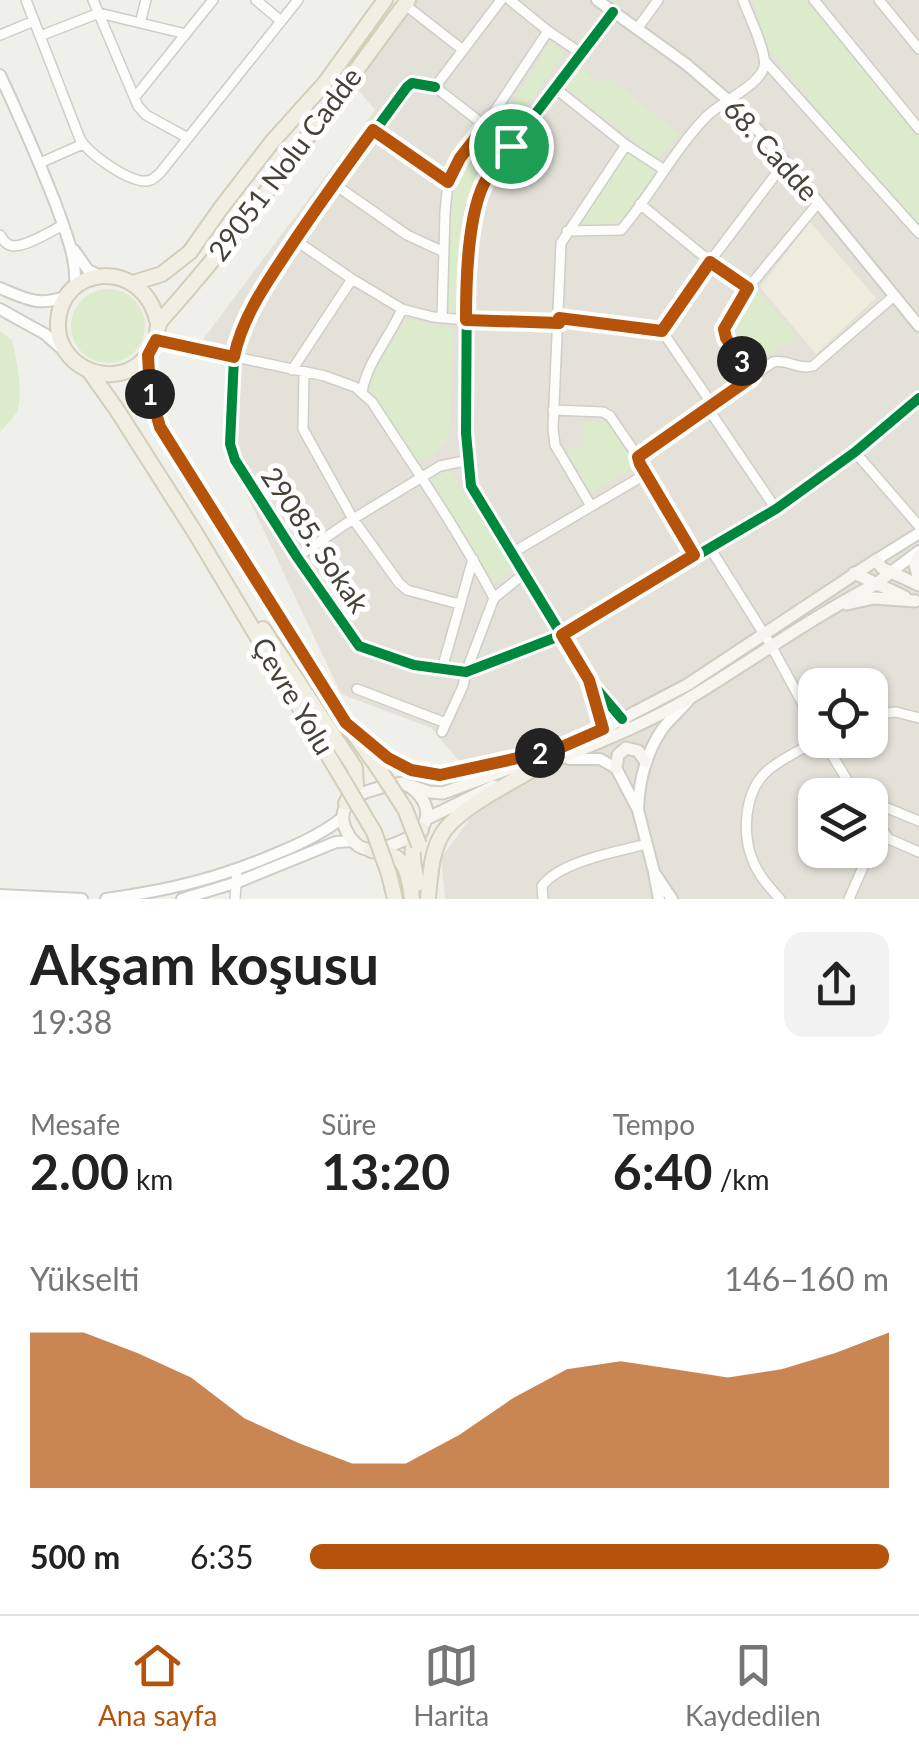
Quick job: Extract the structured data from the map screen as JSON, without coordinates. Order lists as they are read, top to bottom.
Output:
{
  "streets": {
    "main road": ["29051 Nolu Cadde", "Çevre Yolu"],
    "street": ["68. Cadde", "29085. Sokak"]
  },
  "crossings": [
    ["29051 Nolu Cadde", "Çevre Yolu"]
  ],
  "page": {
    "pins": ["3", "1", "2"],
    "heading": ["Akşam koşusu", "19:38"],
    "stats": [
      ["Mesafe", "2.00 km"],
      ["Süre", "13:20"],
      ["Tempo", "6:40 /km"]
    ],
    "chart": ["Yükselti", "146–160 m"],
    "list": [
      {
        "name": "500 m",
        "note": "6:35"
      }
    ],
    "tabs": ["Ana sayfa", "Harita", "Kaydedilen"]
  }
}
